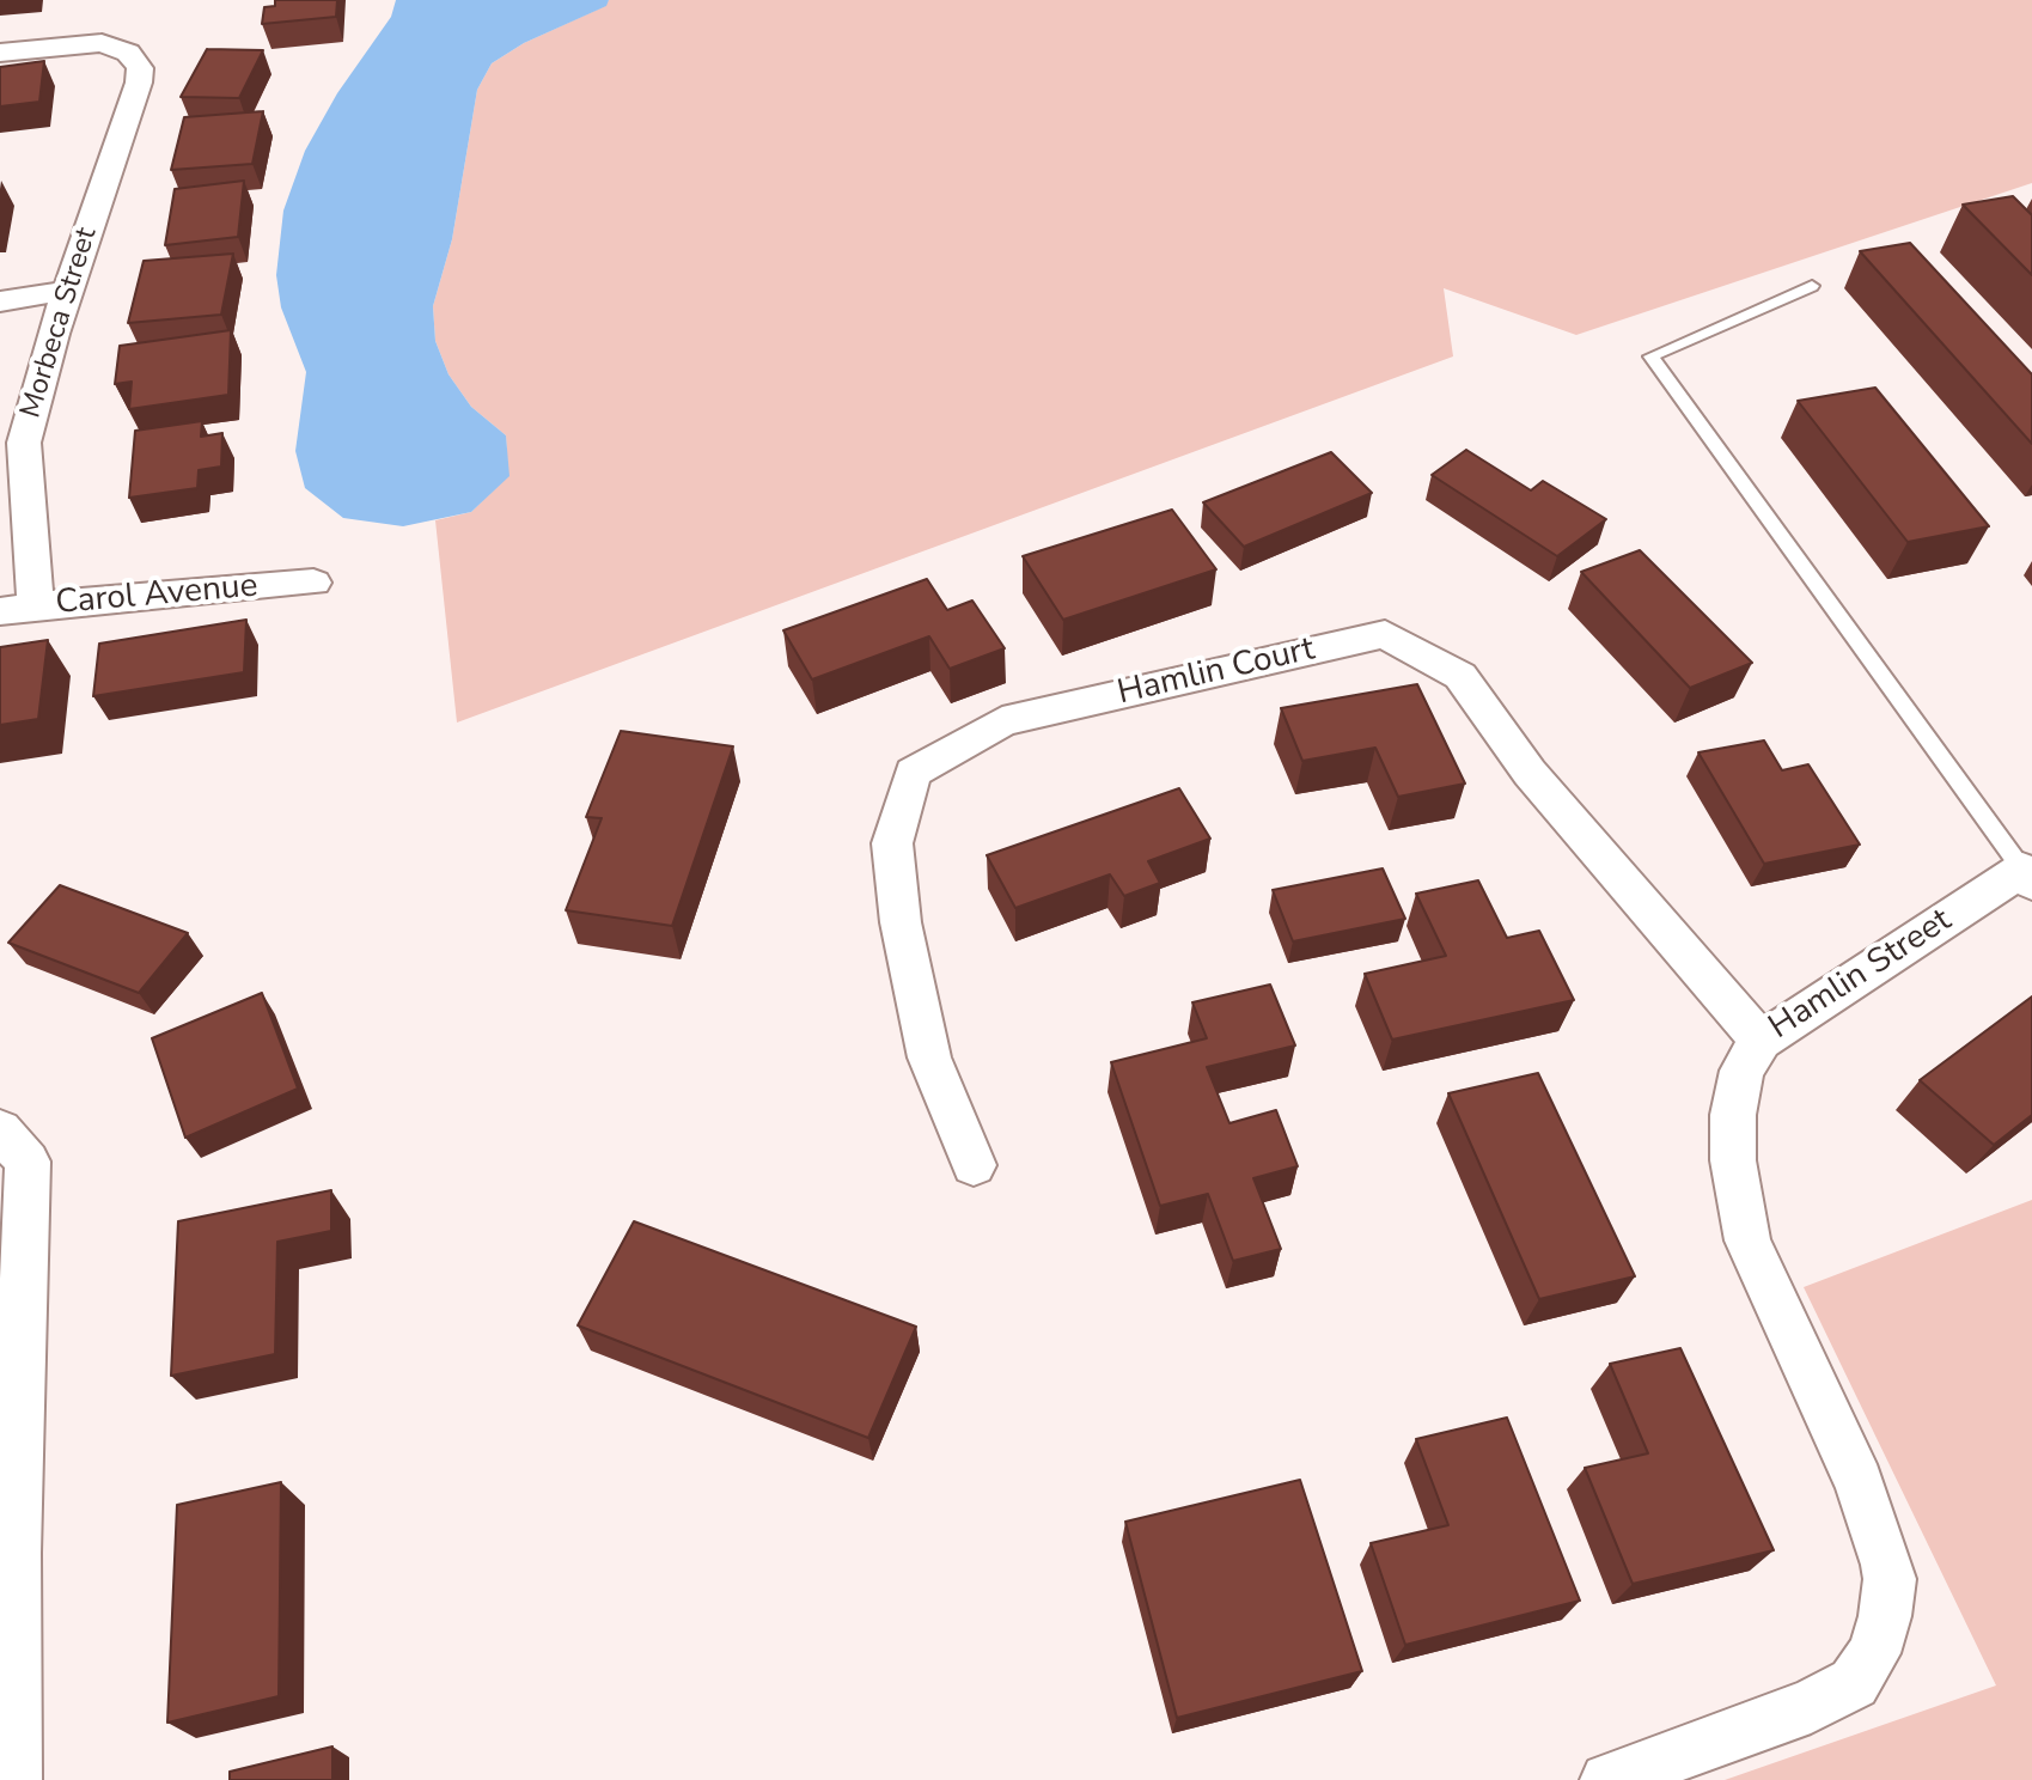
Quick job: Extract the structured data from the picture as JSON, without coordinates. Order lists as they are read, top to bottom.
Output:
{
  "streets": {
    "street": [
      "Morbeca Street",
      "Carol Avenue",
      "Hamlin Court",
      "Hamlin Street"
    ]
  },
  "crossings": [
    ["Morbeca Street", "Carol Avenue"],
    ["Hamlin Court", "Hamlin Street"]
  ]
}
